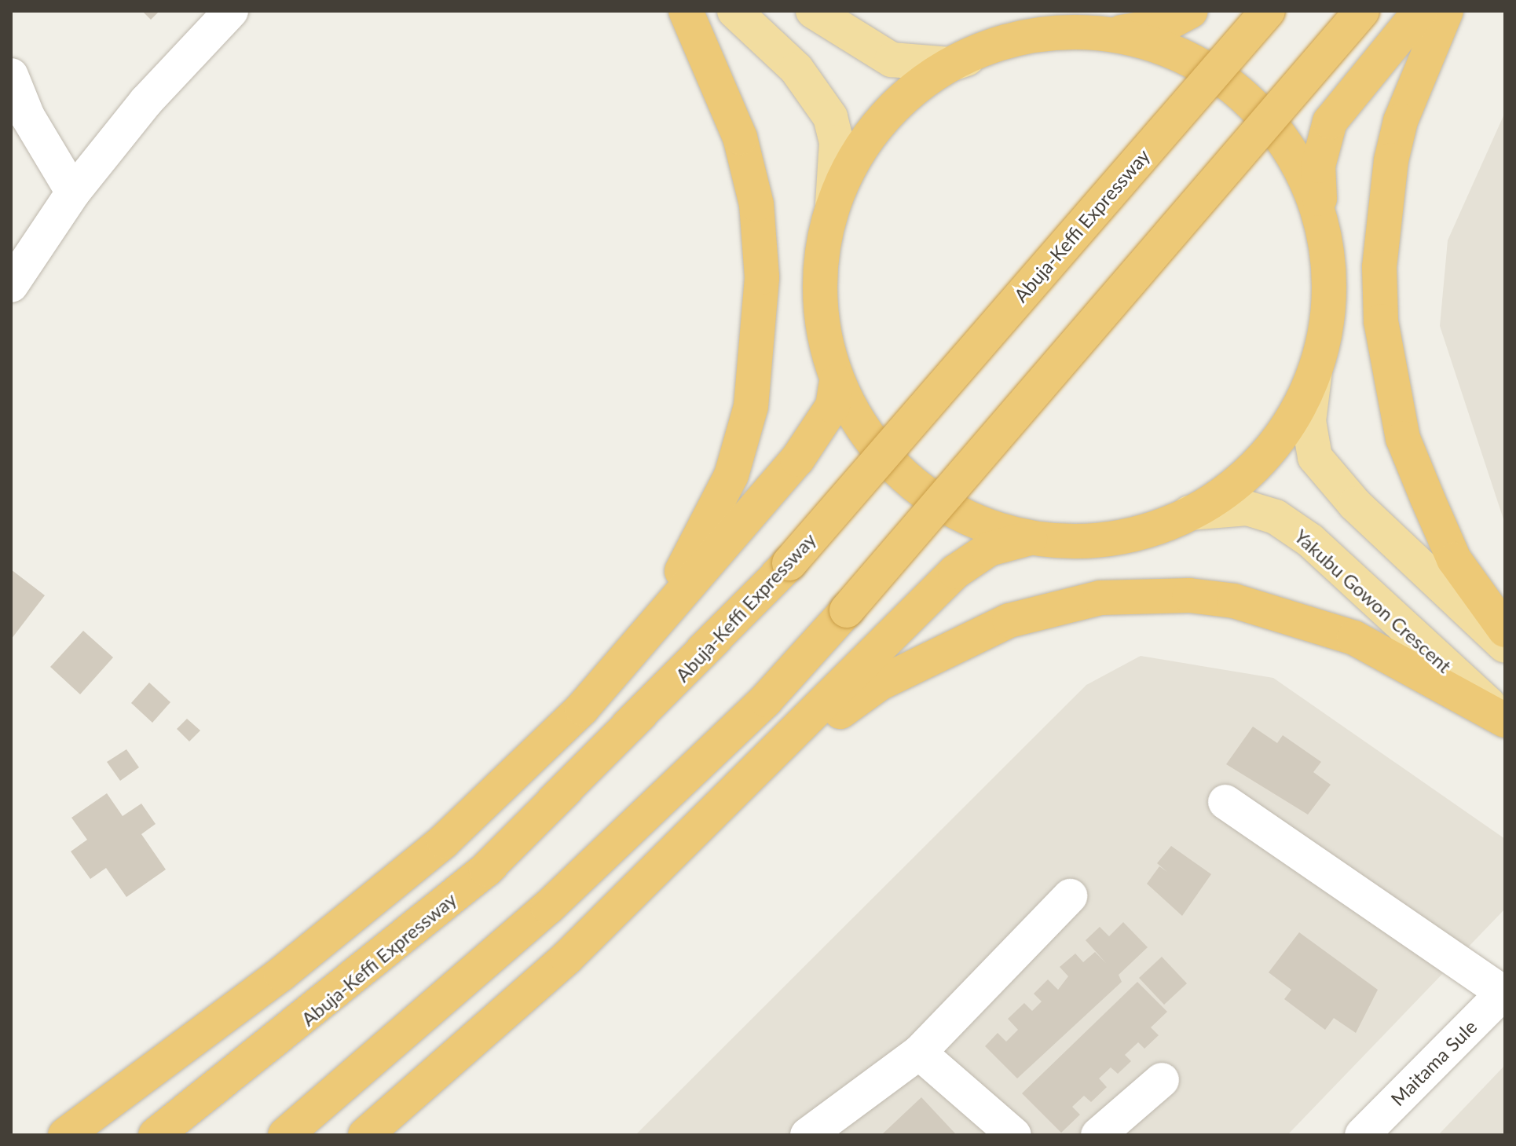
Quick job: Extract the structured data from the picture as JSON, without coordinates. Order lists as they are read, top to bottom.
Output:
{
  "streets": {
    "highway": ["Abuja-Keffi Expressway"],
    "main road": ["Yakubu Gowon Crescent"],
    "street": ["Maitama Sule"]
  }
}
